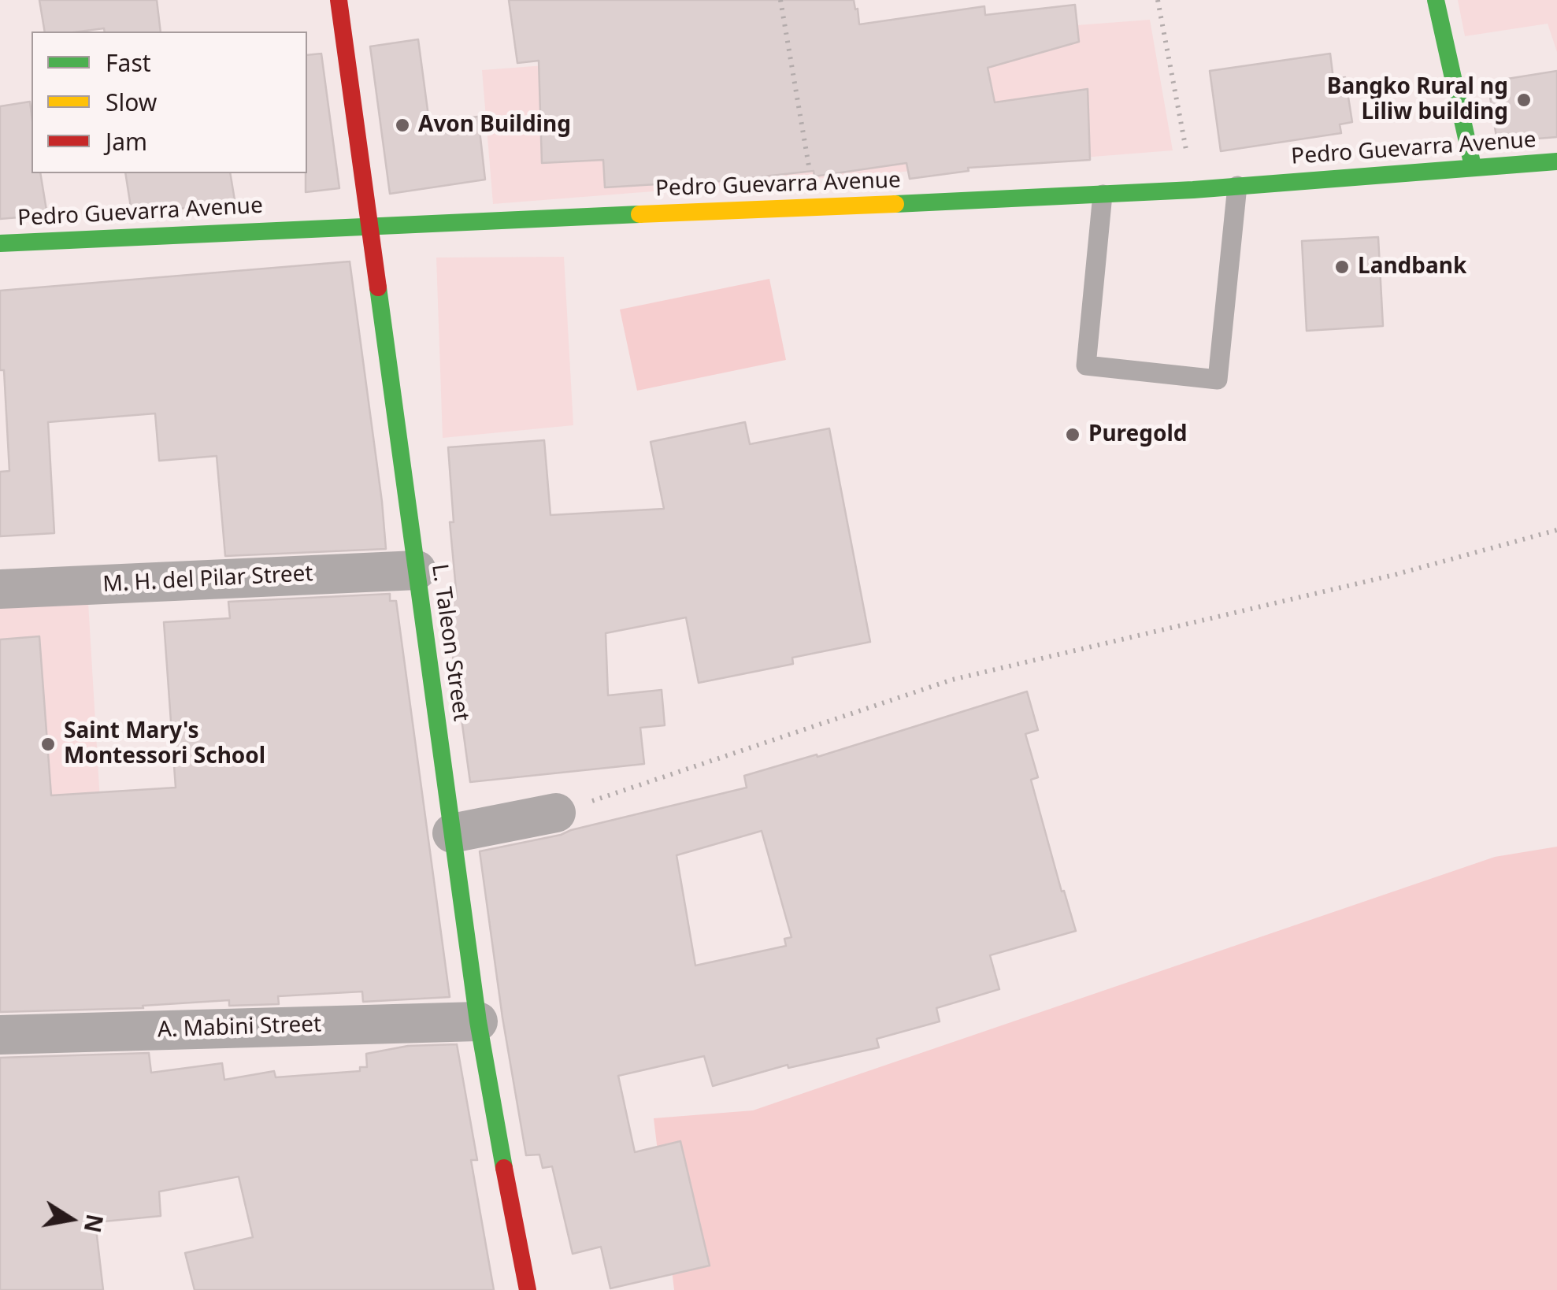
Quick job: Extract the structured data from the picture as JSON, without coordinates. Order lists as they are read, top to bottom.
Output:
{
  "streets": {
    "street": [
      "Pedro Guevarra Avenue",
      "M. H. del Pilar Street",
      "L. Taleon Street",
      "A. Mabini Street"
    ]
  },
  "crossings": [
    ["Pedro Guevarra Avenue", "L. Taleon Street"],
    ["M. H. del Pilar Street", "L. Taleon Street"],
    ["L. Taleon Street", "A. Mabini Street"]
  ],
  "places": [
    "Bangko Rural ng Liliw building",
    "Avon Building",
    "Landbank",
    "Puregold",
    "Saint Mary's Montessori School"
  ],
  "legend": ["Fast", "Slow", "Jam"],
  "north": "right"
}
